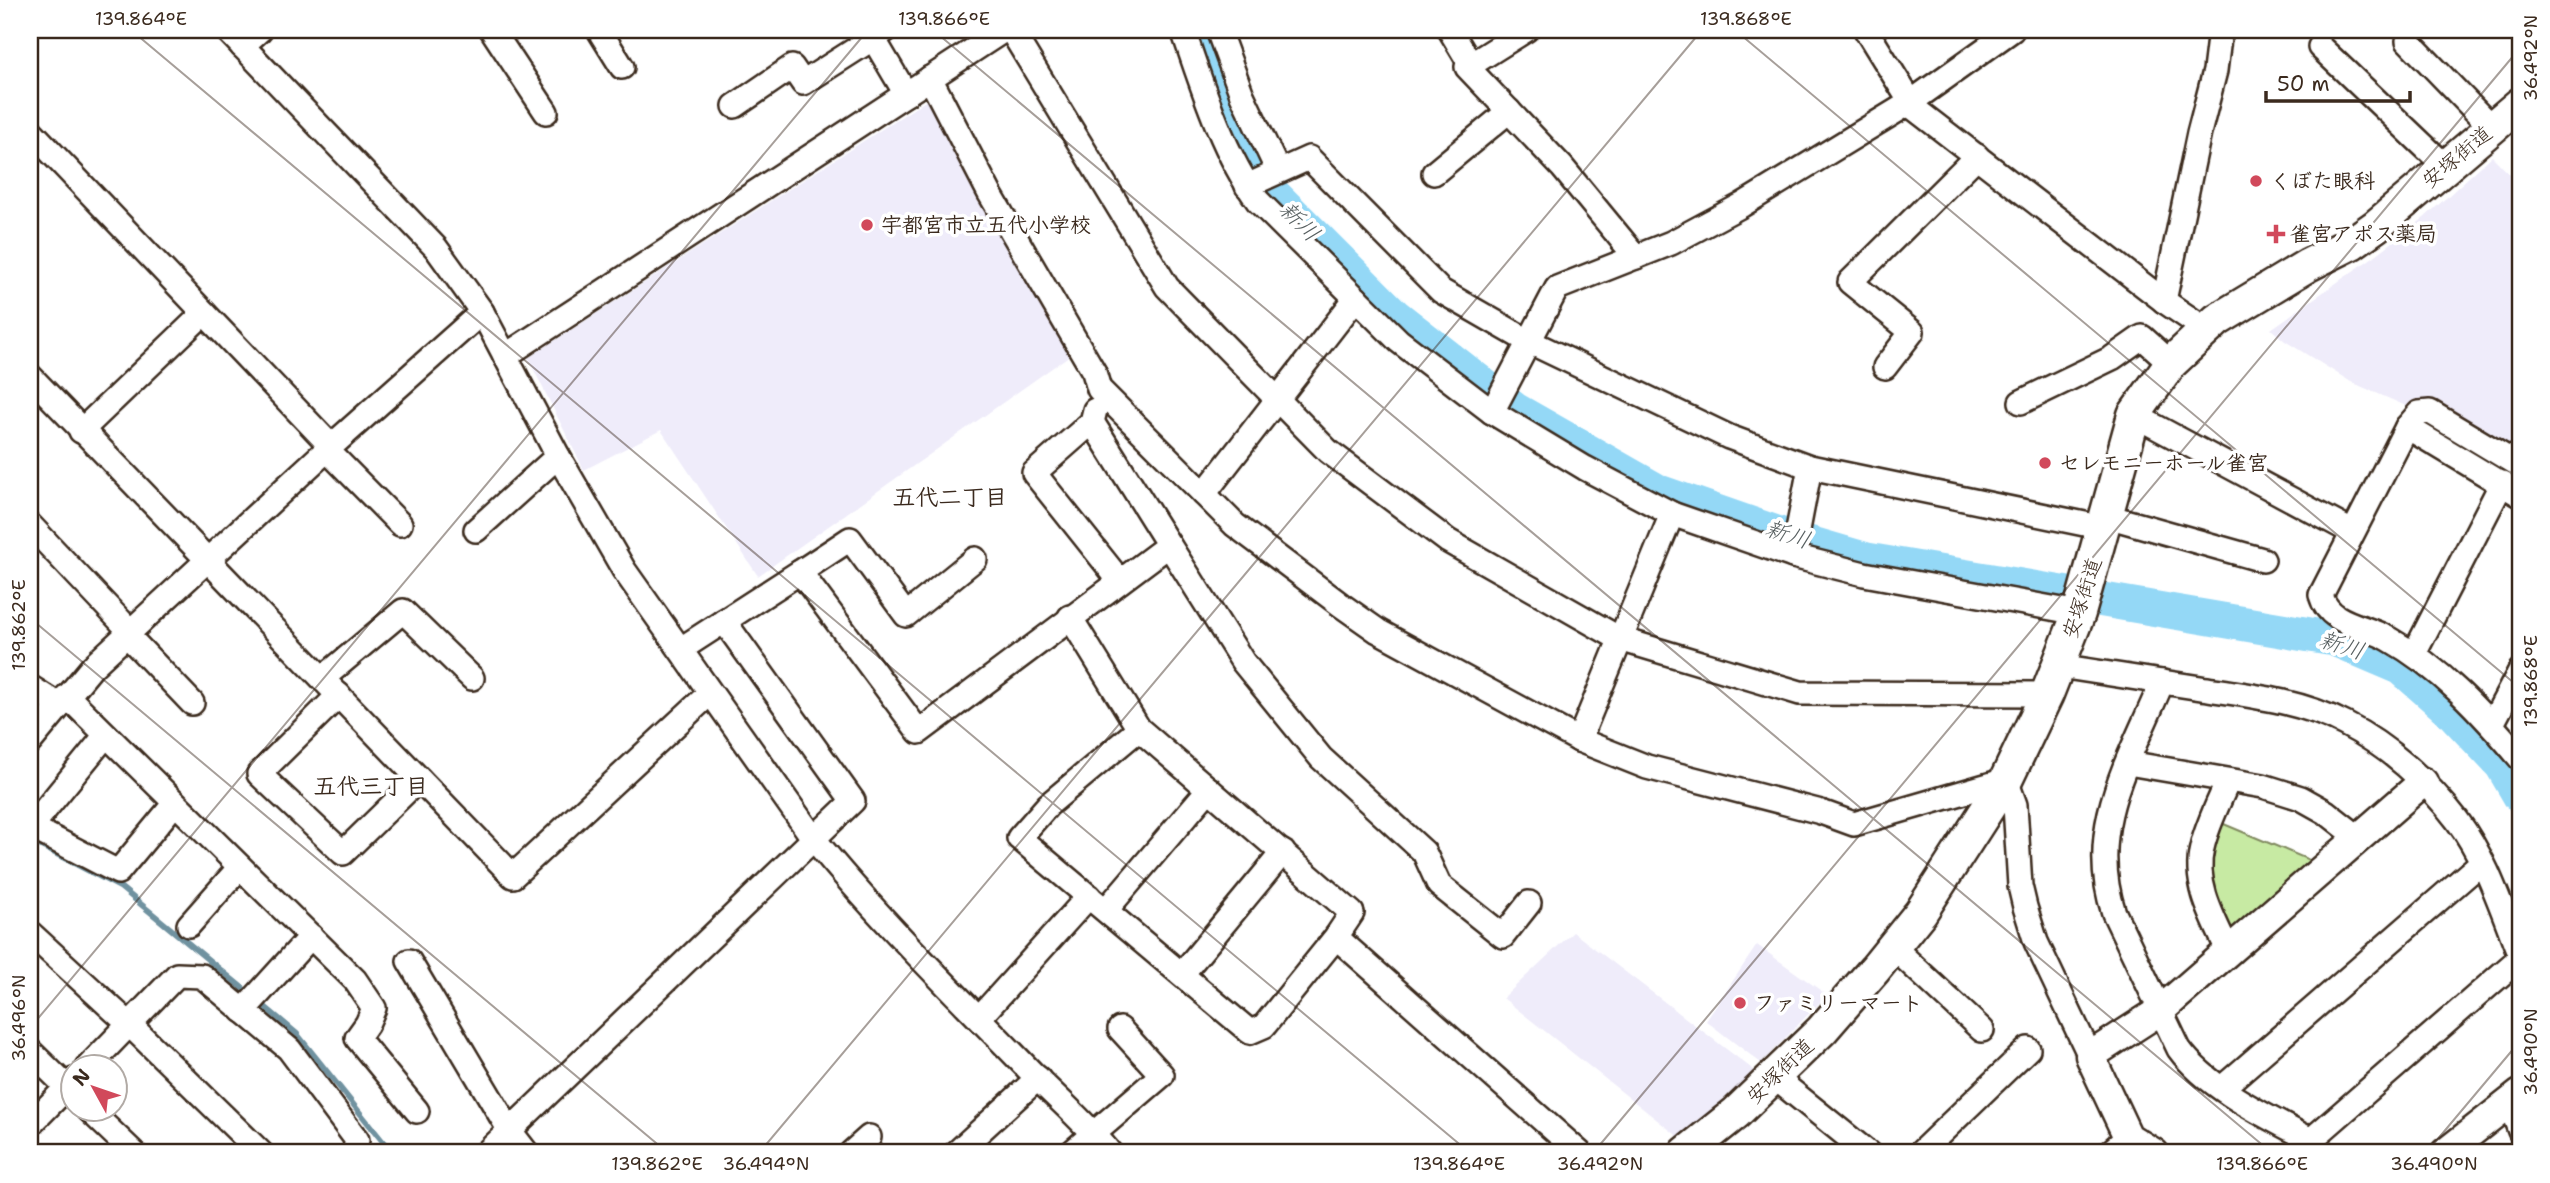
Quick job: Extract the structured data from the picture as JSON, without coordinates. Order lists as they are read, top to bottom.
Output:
{
  "streets": {
    "main road": ["安塚街道"]
  },
  "districts": ["五代二丁目", "五代三丁目"],
  "water": ["新川"],
  "places": {
    "other": [
      "くぼた眼科",
      "宇都宮市立五代小学校",
      "セレモニーホール雀宮",
      "ファミリーマート"
    ],
    "health": ["雀宮アポス薬局"]
  },
  "scale_bar": "50 m",
  "north": "top left",
  "coordinates": [
    "139.864°E",
    "139.866°E",
    "139.868°E",
    "36.492°N",
    "139.862°E",
    "36.496°N",
    "36.490°N",
    "36.494°N"
  ]
}
